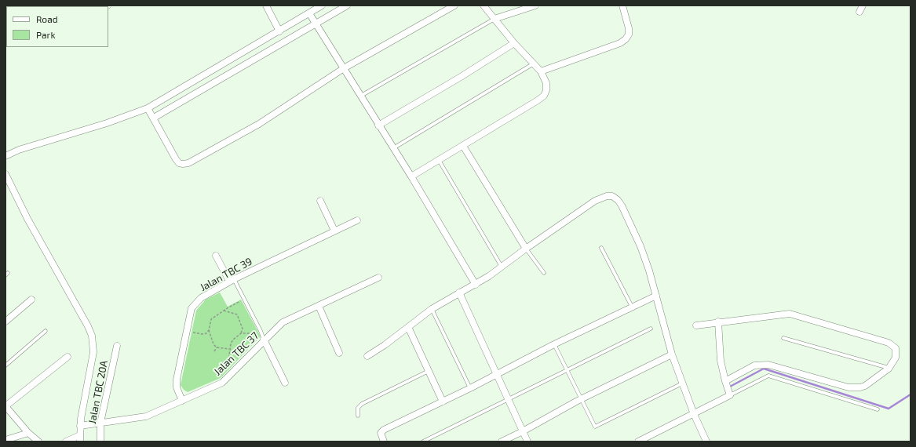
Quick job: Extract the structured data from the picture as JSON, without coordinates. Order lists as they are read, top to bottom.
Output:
{
  "streets": {
    "street": ["Jalan TBC 39", "Jalan TBC 37", "Jalan TBC 20A"]
  },
  "crossings": [
    ["Jalan TBC 39", "Jalan TBC 37"],
    ["Jalan TBC 37", "Jalan TBC 20A"]
  ],
  "legend": ["Road", "Park"]
}
